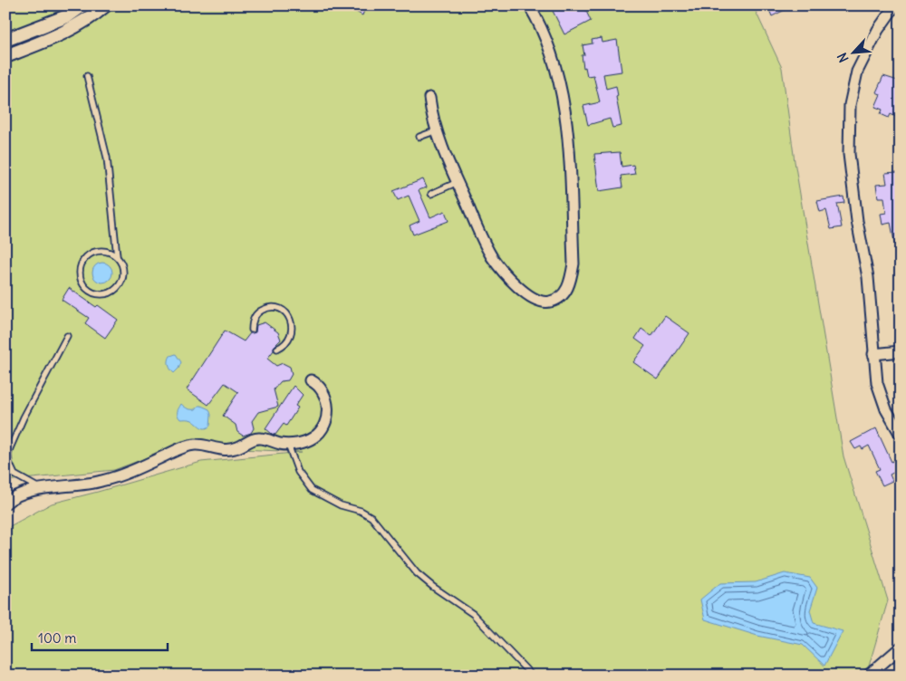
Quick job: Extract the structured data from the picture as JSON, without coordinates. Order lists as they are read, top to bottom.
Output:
{
  "scale_bar": "100 m",
  "north": "bottom left"
}
